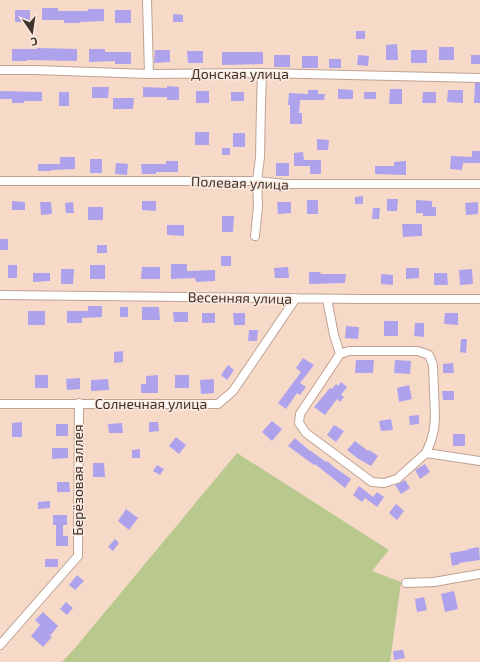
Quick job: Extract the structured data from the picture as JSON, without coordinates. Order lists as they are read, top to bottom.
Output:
{
  "streets": {
    "street": [
      "Донская улица",
      "Полевая улица",
      "Весенняя улица",
      "Солнечная улица",
      "Берёзовая аллея"
    ]
  },
  "crossings": [
    ["Весенняя улица", "Солнечная улица"],
    ["Солнечная улица", "Берёзовая аллея"]
  ],
  "north": "bottom"
}
